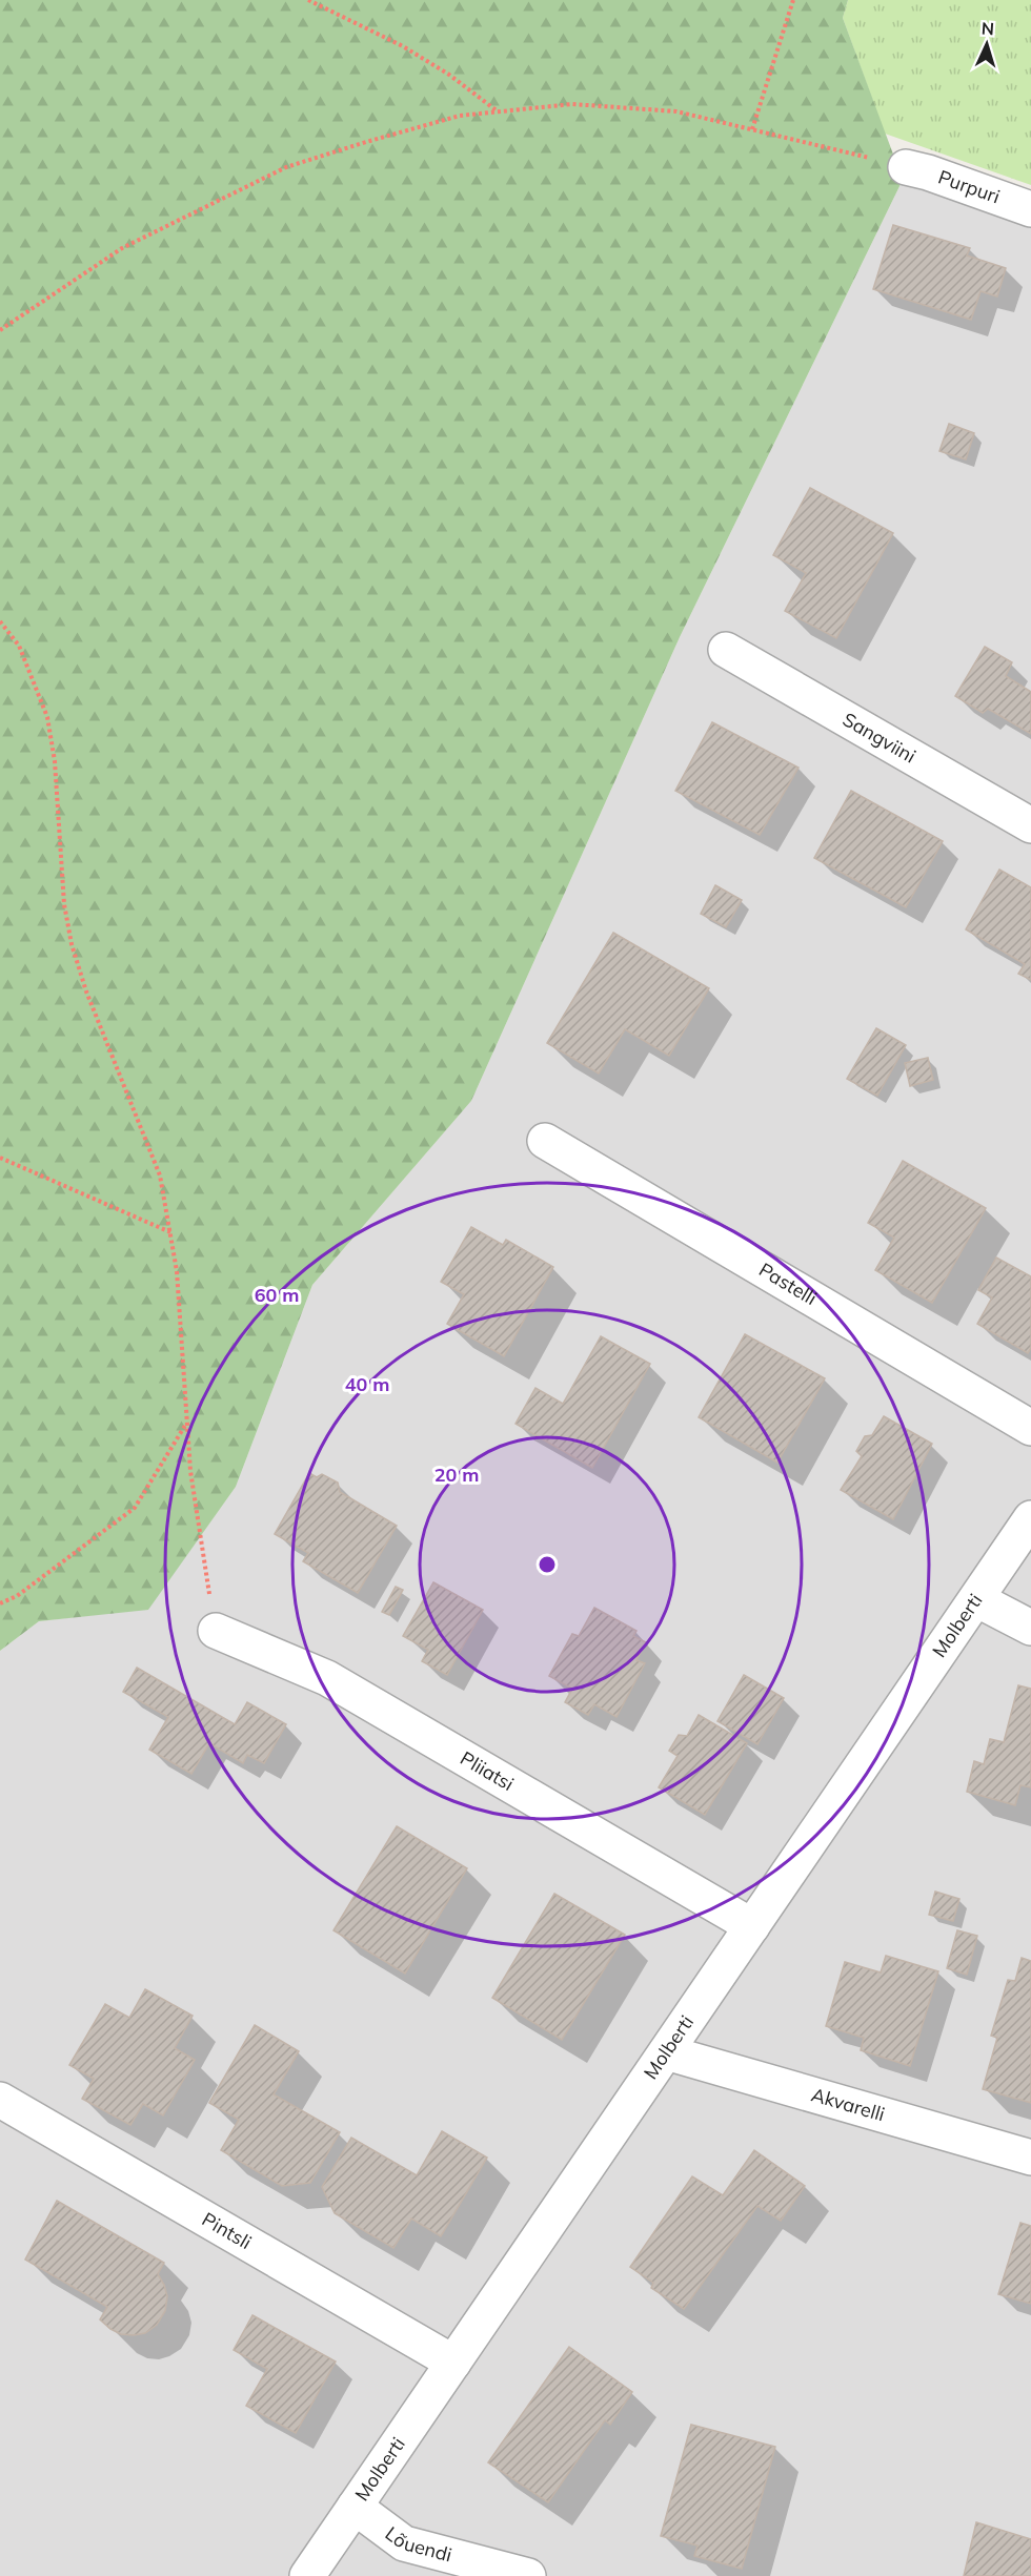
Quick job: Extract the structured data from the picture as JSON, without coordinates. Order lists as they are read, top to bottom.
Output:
{
  "streets": {
    "street": [
      "Purpuri",
      "Sangviini",
      "Pastelli",
      "Molberti",
      "Pliiatsi",
      "Akvarelli",
      "Pintsli",
      "Lõuendi"
    ]
  },
  "crossings": [
    ["Molberti", "Pliiatsi"],
    ["Molberti", "Akvarelli"],
    ["Molberti", "Pintsli"],
    ["Molberti", "Lõuendi"]
  ],
  "north": "top",
  "rings": ["60 m", "40 m", "20 m"]
}
